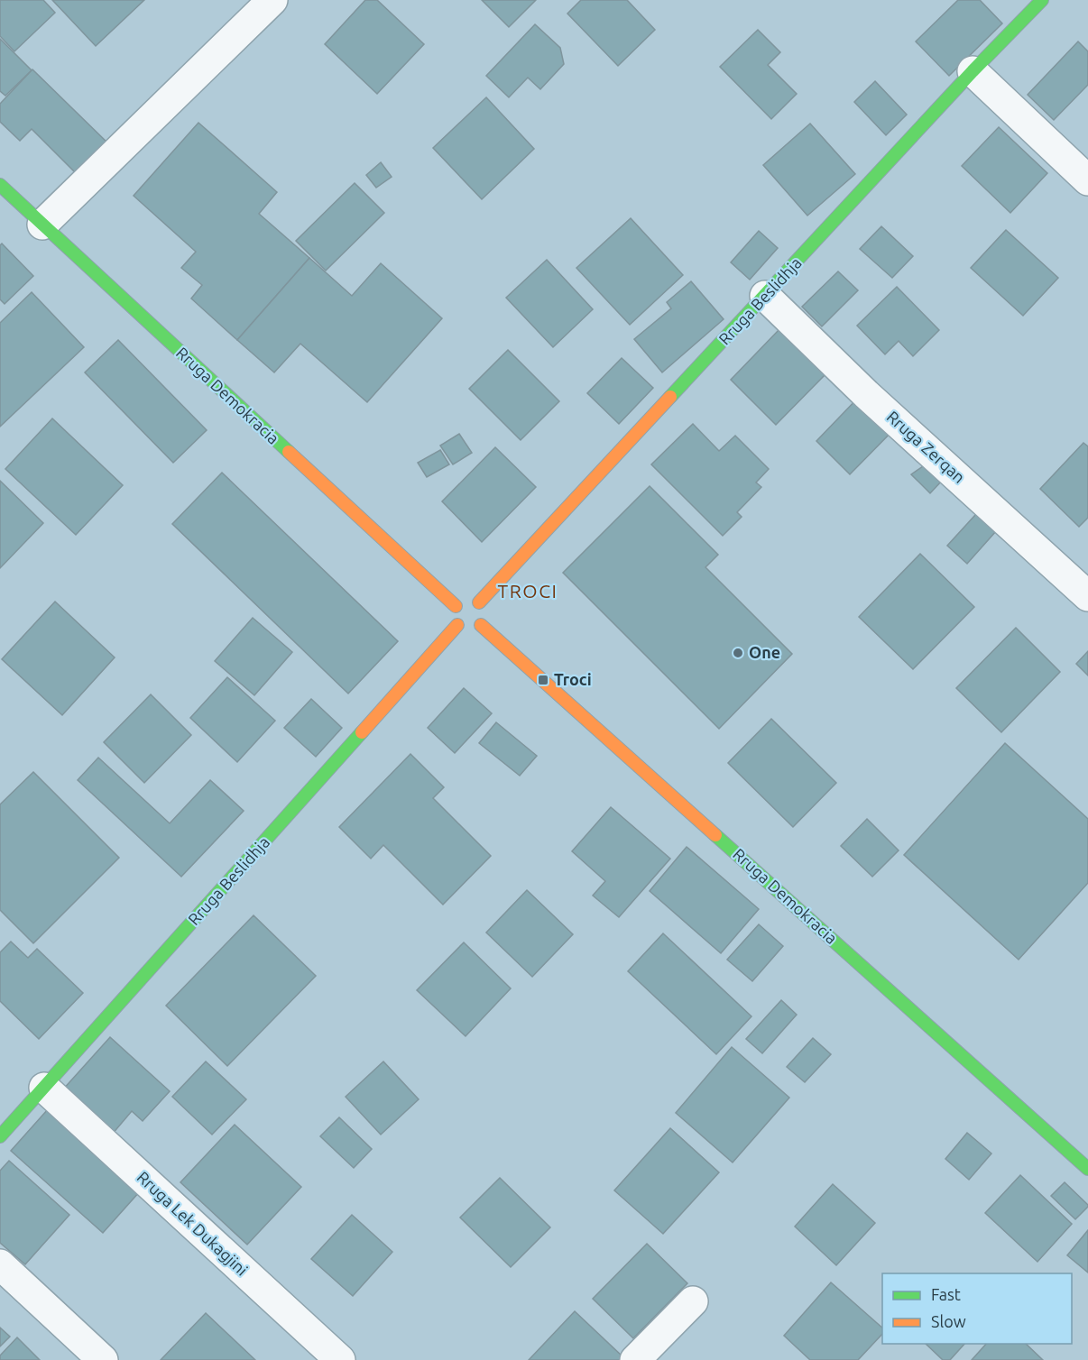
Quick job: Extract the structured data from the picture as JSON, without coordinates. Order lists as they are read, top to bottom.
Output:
{
  "streets": {
    "main road": ["Rruga Beslidhja", "Rruga Demokracia"],
    "street": ["Rruga Zerqan", "Rruga Lek Dukagjini"]
  },
  "crossings": [
    ["Rruga Beslidhja", "Rruga Demokracia"],
    ["Rruga Beslidhja", "Rruga Zerqan"],
    ["Rruga Beslidhja", "Rruga Lek Dukagjini"]
  ],
  "districts": ["TROCI"],
  "places": {
    "other": ["One"],
    "transit": ["Troci"]
  },
  "legend": ["Fast", "Slow"]
}
